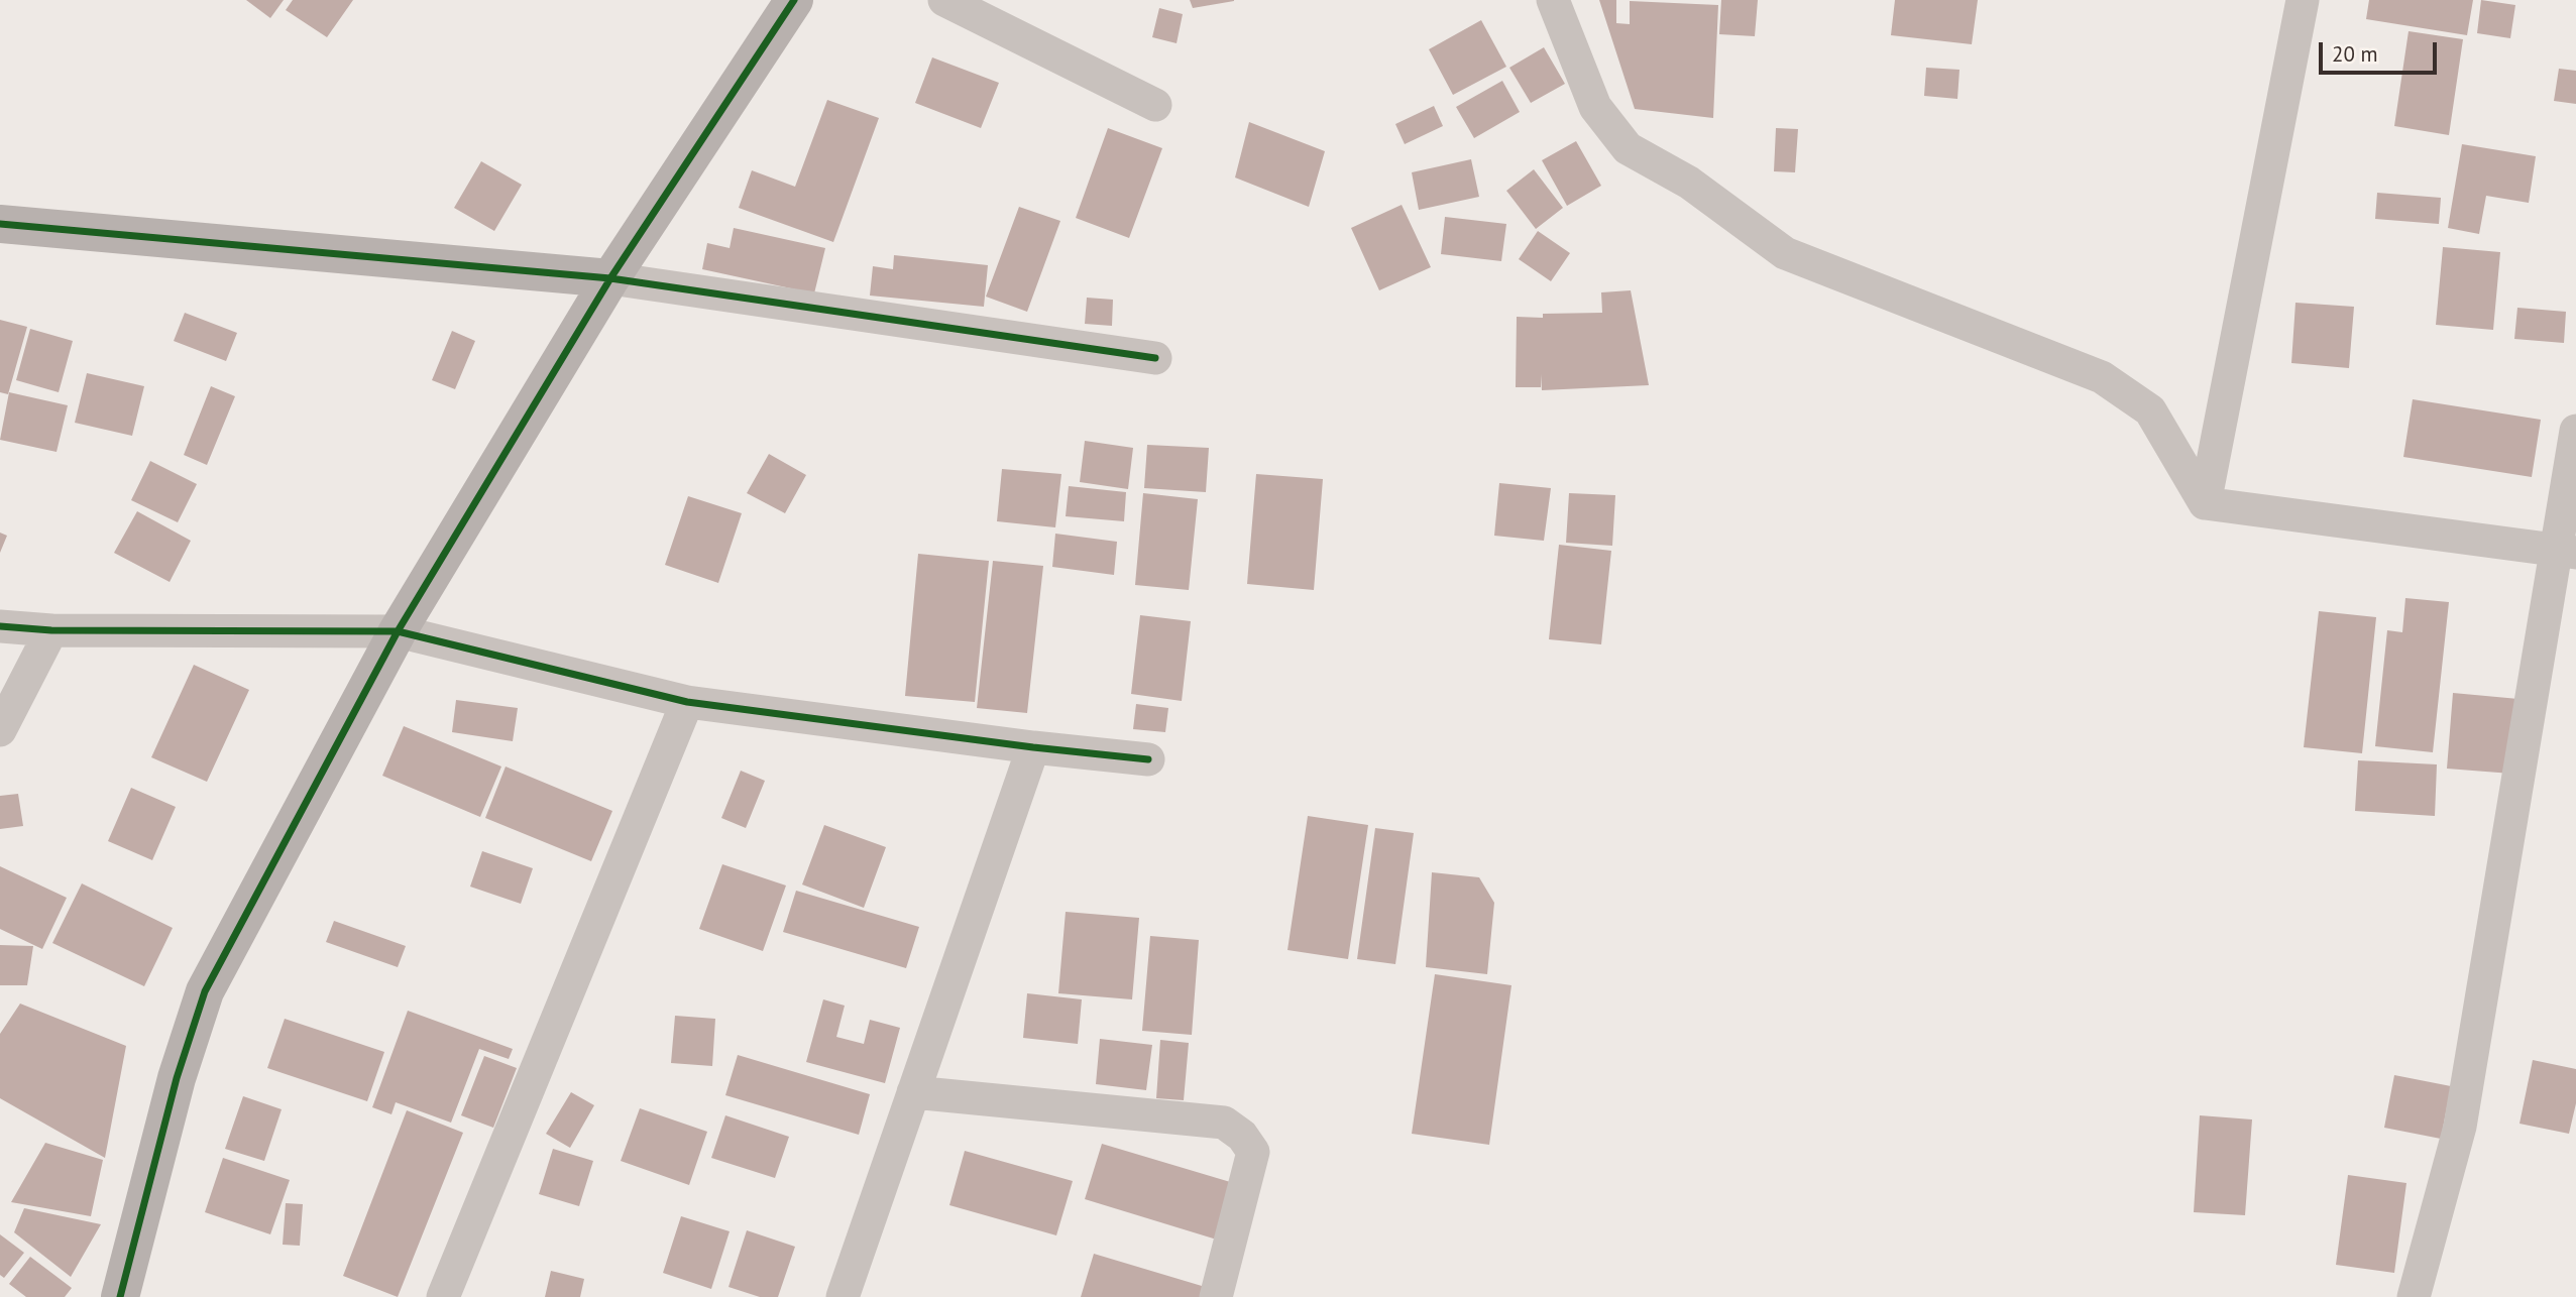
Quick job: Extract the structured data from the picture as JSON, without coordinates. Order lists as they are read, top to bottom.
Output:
{
  "scale_bar": "20 m"
}
